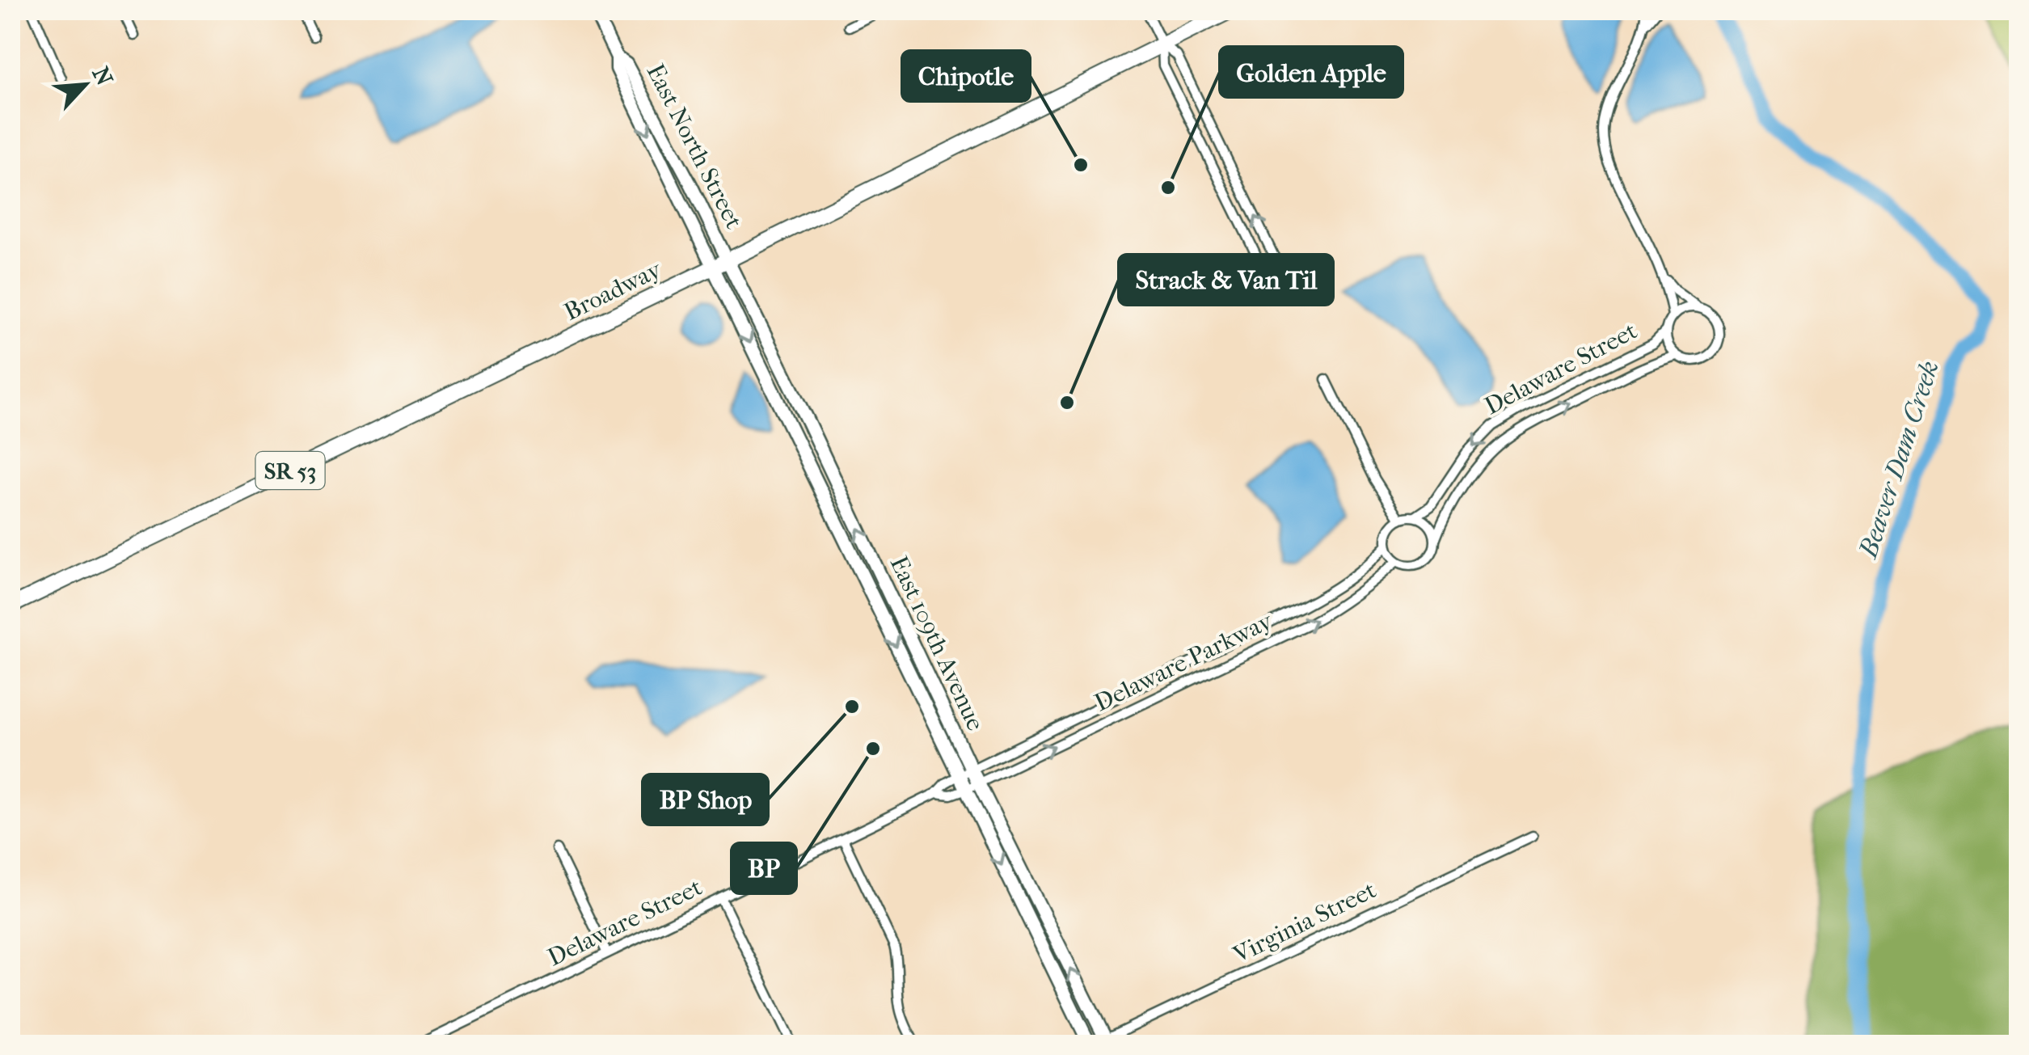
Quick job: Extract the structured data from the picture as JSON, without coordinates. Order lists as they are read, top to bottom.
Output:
{
  "streets": {
    "main road": ["Broadway", "SR 53", "East 109th Avenue"],
    "street": [
      "East North Street",
      "Delaware Street",
      "Delaware Parkway",
      "Virginia Street"
    ]
  },
  "crossings": [
    ["East North Street", "Broadway"],
    ["East North Street", "East 109th Avenue"],
    ["Broadway", "East 109th Avenue"],
    ["Delaware Street", "East 109th Avenue"],
    ["Delaware Street", "Delaware Parkway"],
    ["East 109th Avenue", "Delaware Parkway"],
    ["East 109th Avenue", "Virginia Street"]
  ],
  "water": ["Beaver Dam Creek"],
  "places": [
    "Chipotle",
    "Golden Apple",
    "Strack & Van Til",
    "BP Shop",
    "BP"
  ],
  "north": "top right"
}
